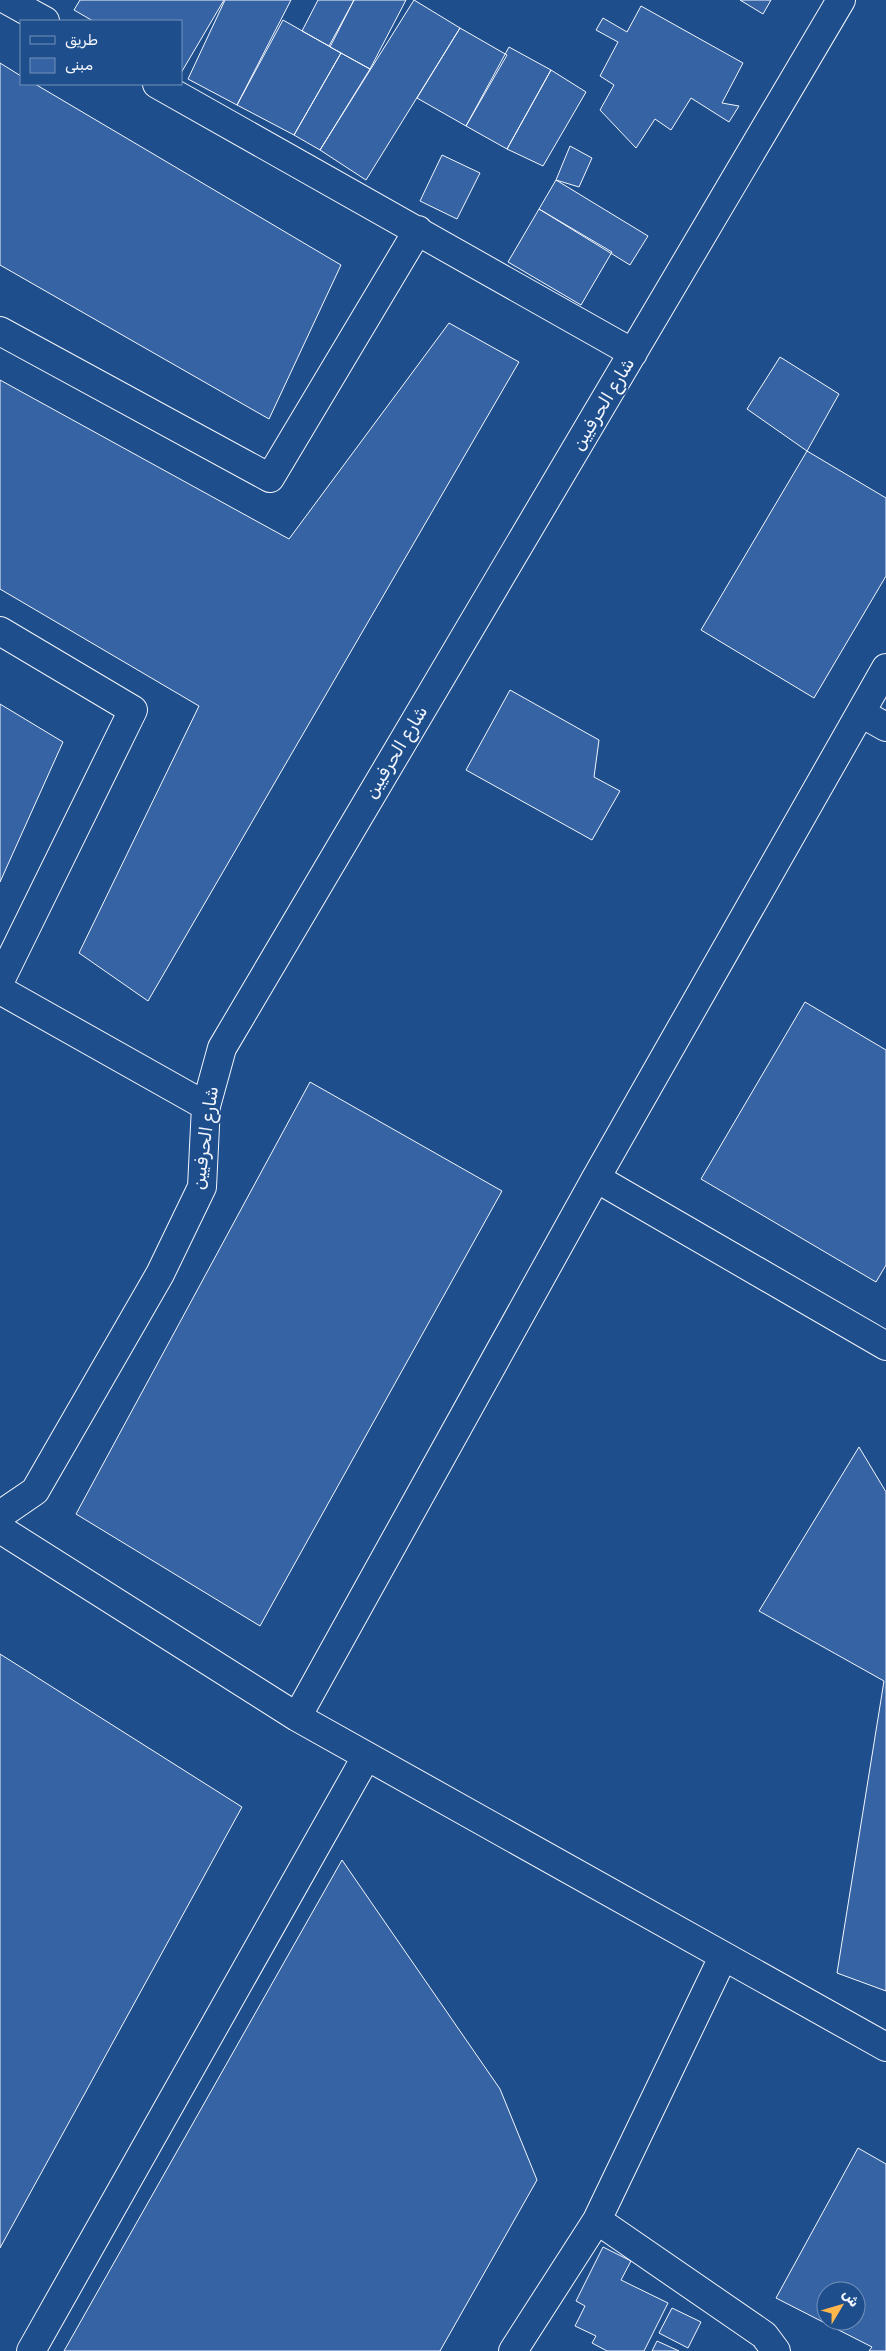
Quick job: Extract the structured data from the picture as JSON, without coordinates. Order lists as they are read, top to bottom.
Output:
{
  "streets": {
    "street": ["شارع الحرفيين"]
  },
  "legend": ["طريق", "مبنى"],
  "north": "top right"
}
